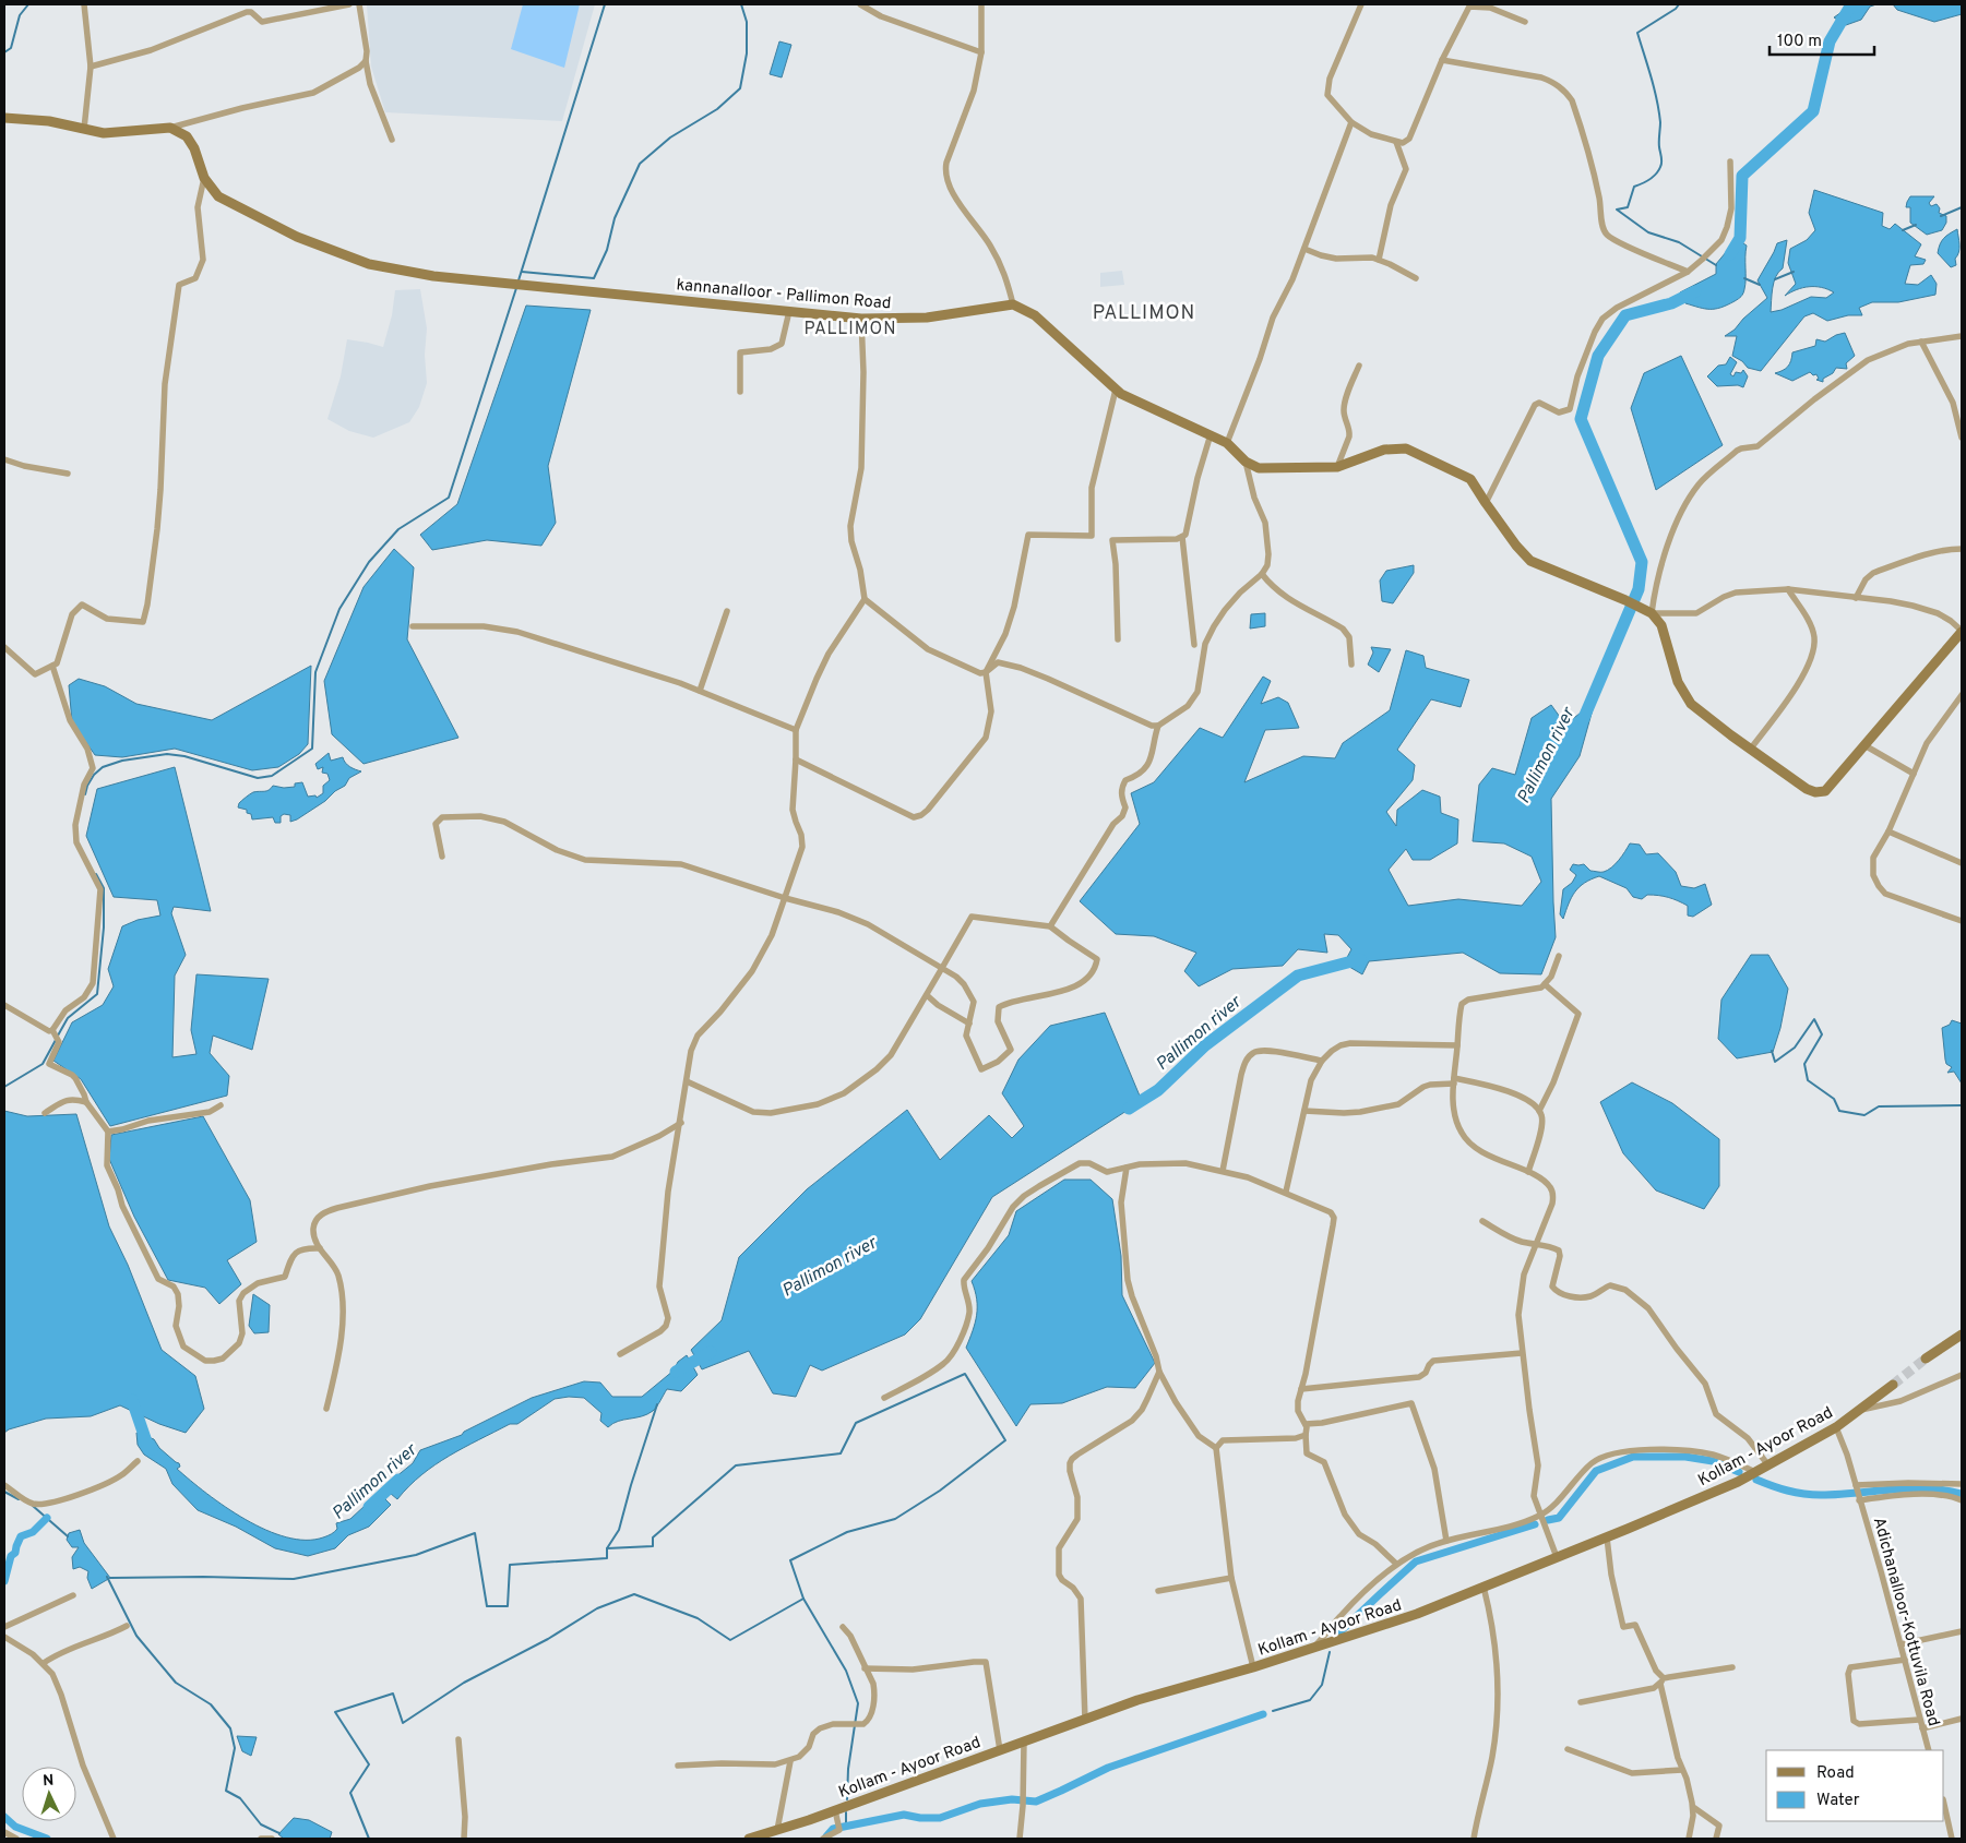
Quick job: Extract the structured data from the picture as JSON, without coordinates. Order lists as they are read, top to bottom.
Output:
{
  "streets": {
    "street": ["kannanalloor - Pallimon Road", "Kollam - Ayoor Road", "Adichanalloor-Kottuvila Road"]
  },
  "crossings": [
    ["Kollam - Ayoor Road", "Adichanalloor-Kottuvila Road"]
  ],
  "districts": ["PALLIMON", "PALLIMON"],
  "water": ["Pallimon river"],
  "legend": ["Road", "Water"],
  "scale_bar": "100 m",
  "north": "top"
}
